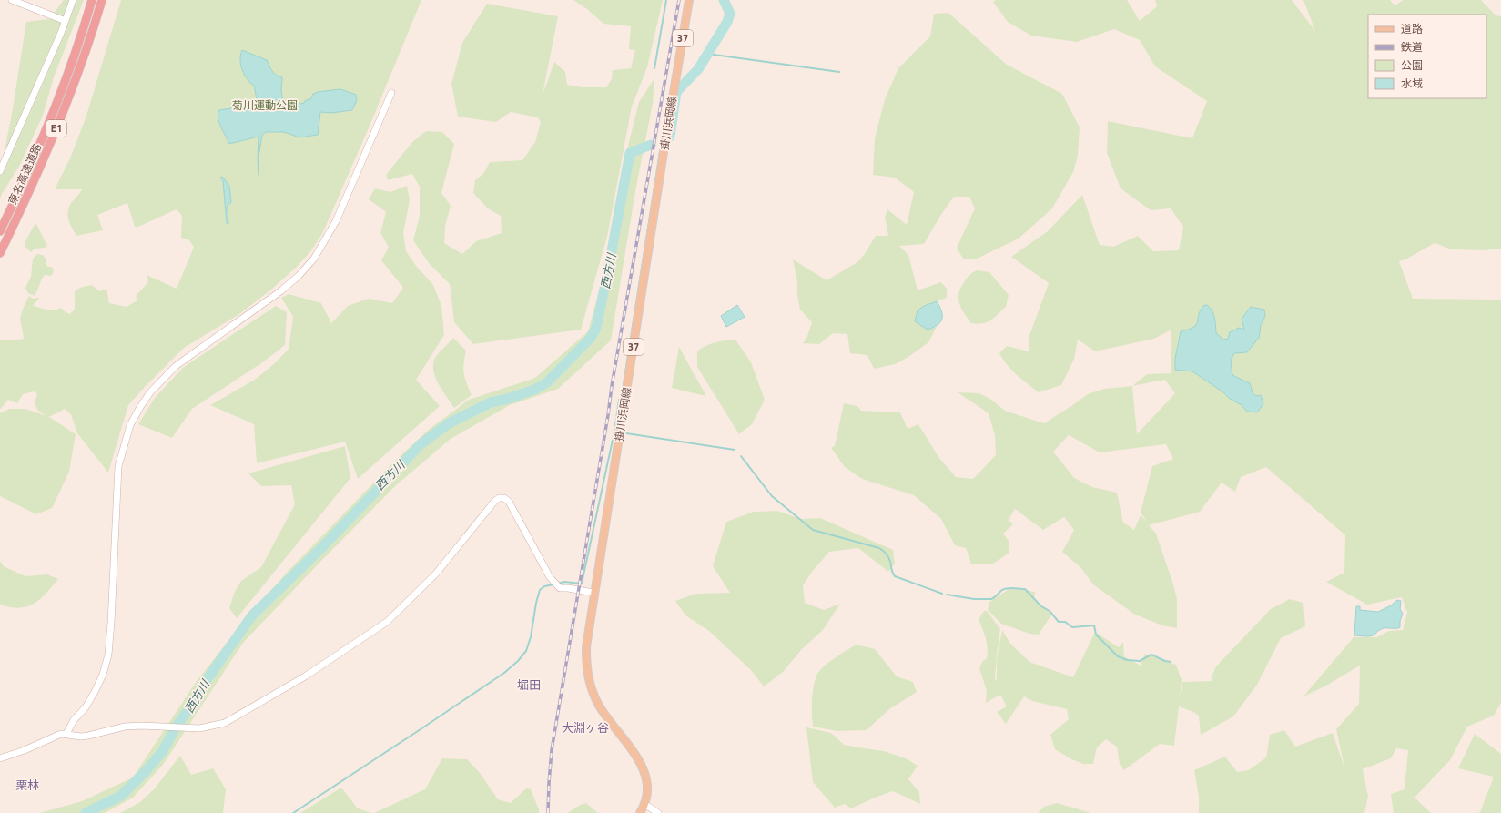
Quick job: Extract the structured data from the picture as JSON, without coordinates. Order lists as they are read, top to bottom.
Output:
{
  "streets": {
    "highway": ["E1", "東名高速道路"],
    "main road": ["37", "掛川浜岡線"]
  },
  "districts": ["堀田", "大淵ヶ谷", "栗林"],
  "water": ["西方川"],
  "parks": ["菊川運動公園"],
  "legend": [
    "道路",
    "鉄道",
    "公園",
    "水域"
  ]
}
